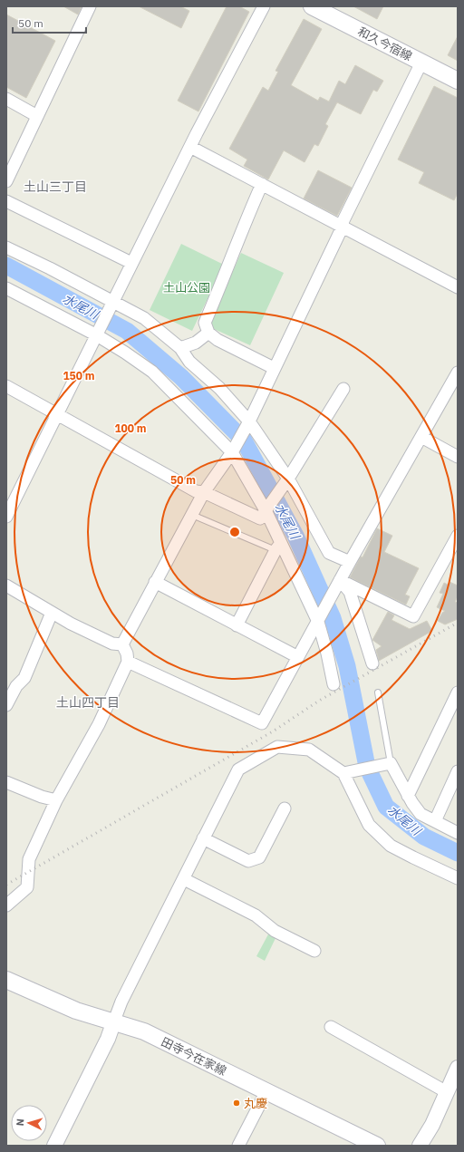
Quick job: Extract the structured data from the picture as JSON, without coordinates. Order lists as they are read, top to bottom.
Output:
{
  "streets": {
    "main road": ["和久今宿線", "田寺今在家線"]
  },
  "districts": ["土山三丁目", "土山四丁目"],
  "water": ["水尾川"],
  "parks": ["土山公園"],
  "places": ["丸慶"],
  "scale_bar": "50 m",
  "north": "left",
  "rings": ["150 m", "100 m", "50 m"]
}
